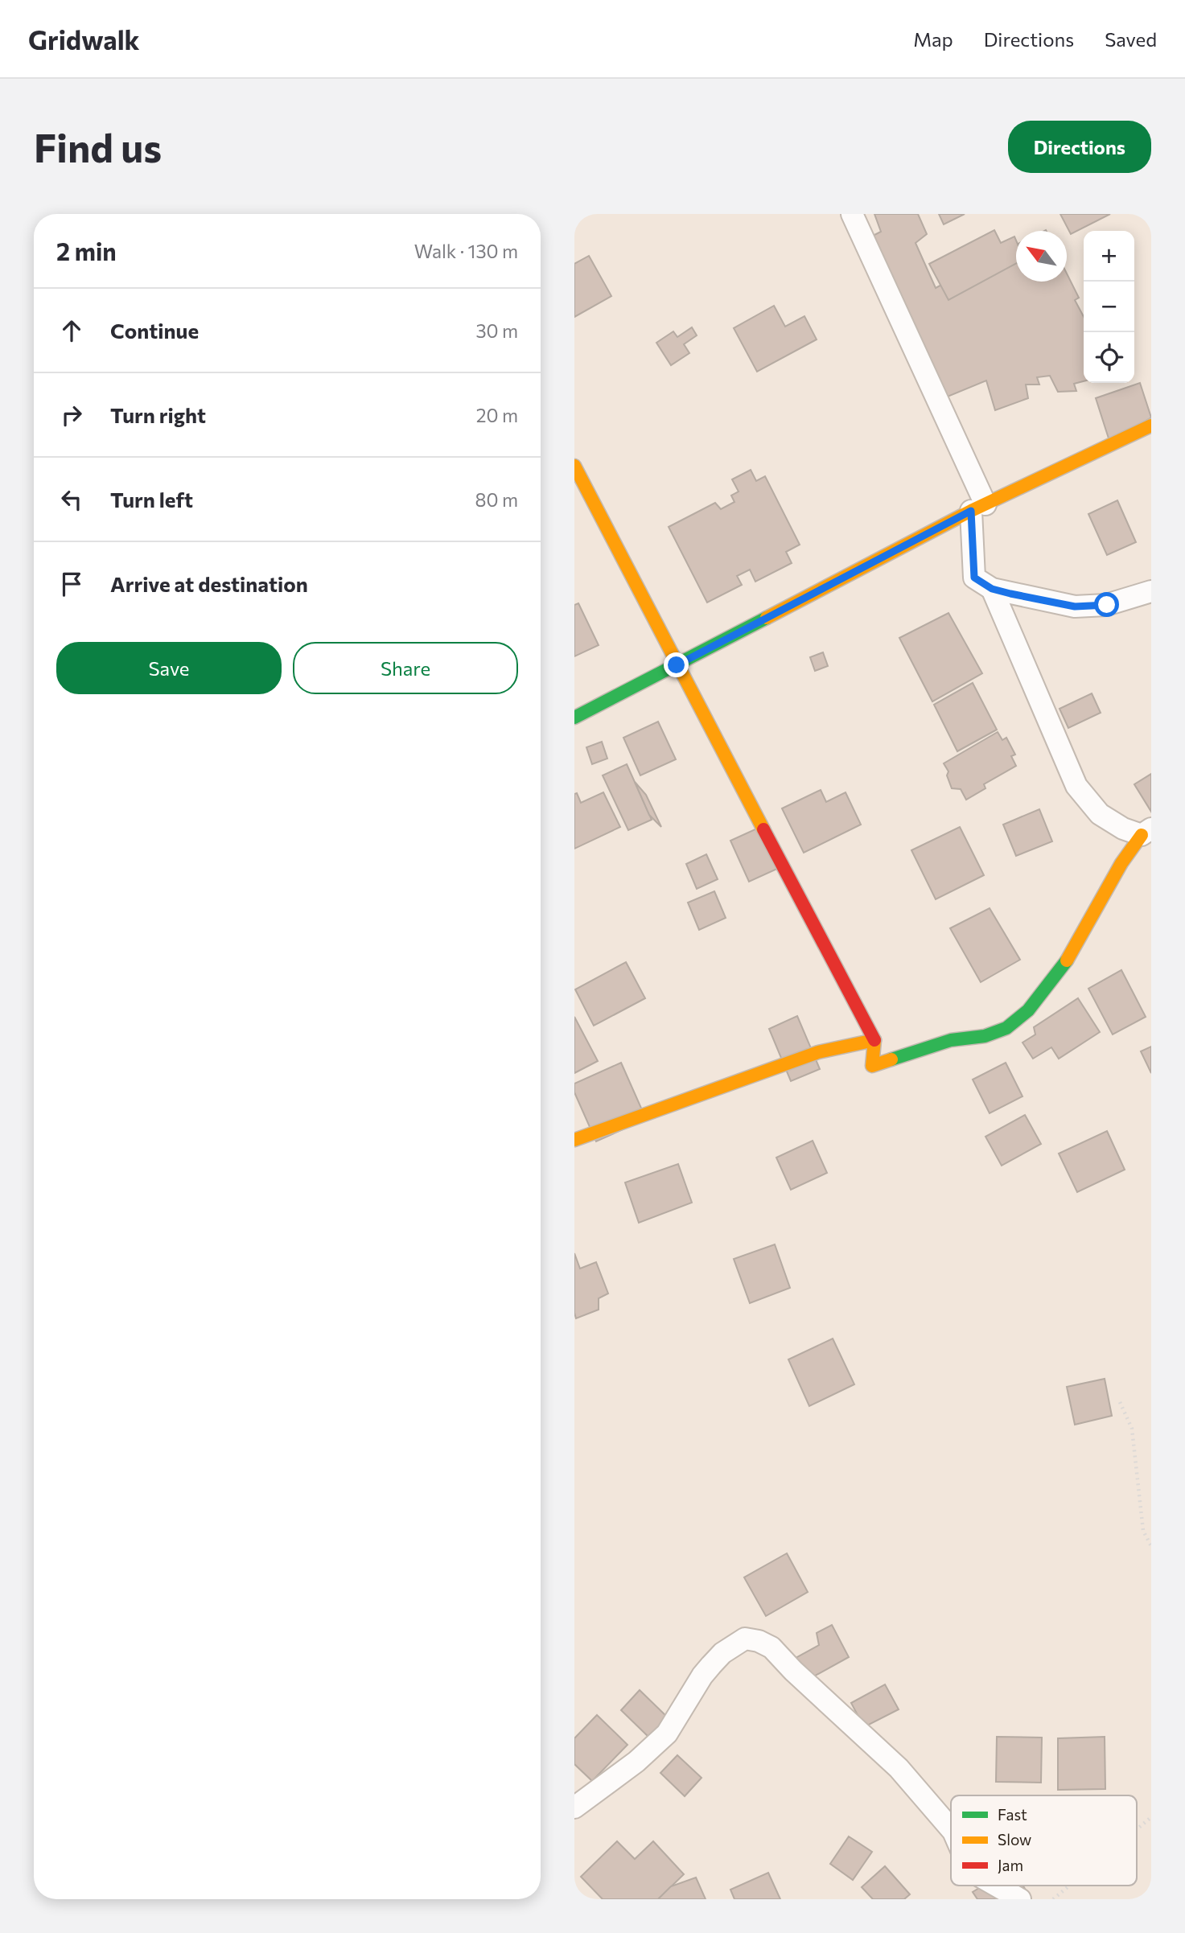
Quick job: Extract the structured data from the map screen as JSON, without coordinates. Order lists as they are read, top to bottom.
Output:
{
  "legend": ["Fast", "Slow", "Jam"],
  "north": "top left",
  "page": {
    "header": "Gridwalk",
    "nav": ["Map", "Directions", "Saved"],
    "buttons": [
      "Directions",
      ["Save", "Share"]
    ],
    "title": "Find us",
    "heading": ["2 min", "Walk · 130 m"],
    "map_buttons": ["+", "−"],
    "list": [
      ["Continue", "30 m"],
      ["Turn right", "20 m"],
      ["Turn left", "80 m"],
      "Arrive at destination"
    ]
  }
}
